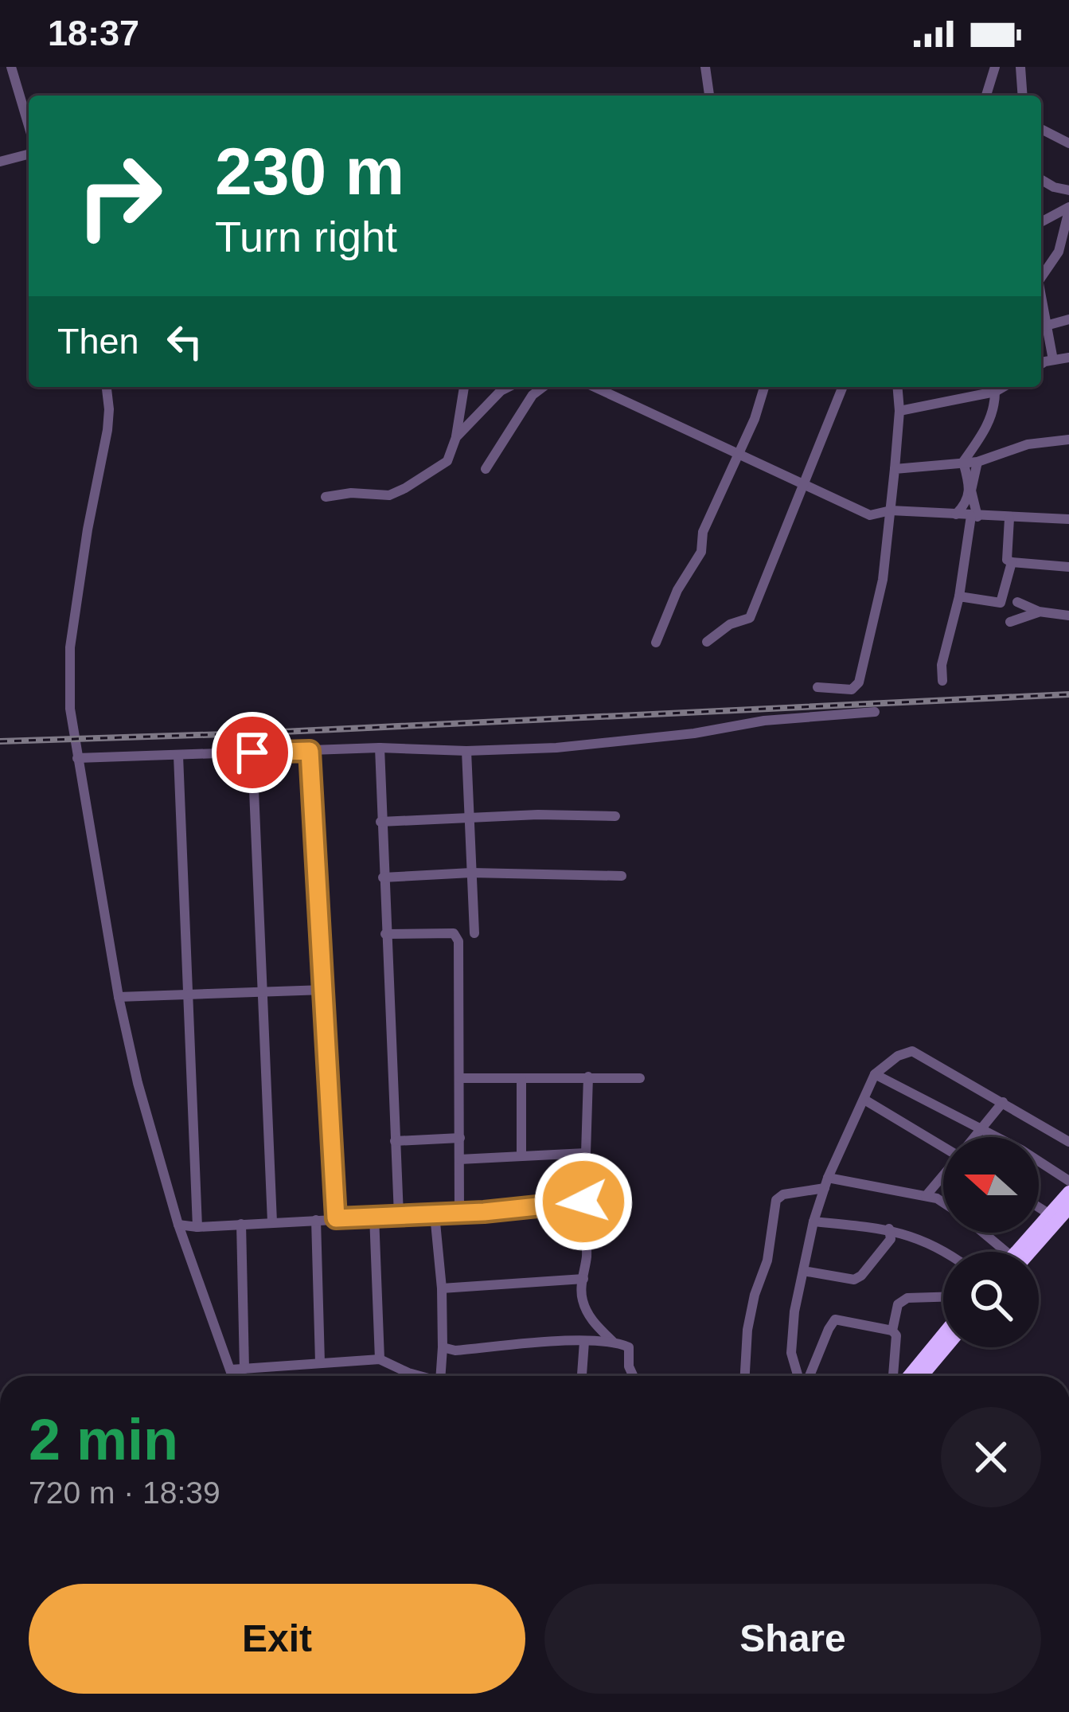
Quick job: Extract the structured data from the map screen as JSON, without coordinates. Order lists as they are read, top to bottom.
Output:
{
  "north": "left",
  "page": {
    "status": "18:37",
    "turn": ["230 m", "Turn right"],
    "then": "Then",
    "heading": ["2 min", "720 m · 18:39"],
    "buttons": ["Exit", "Share"]
  }
}
